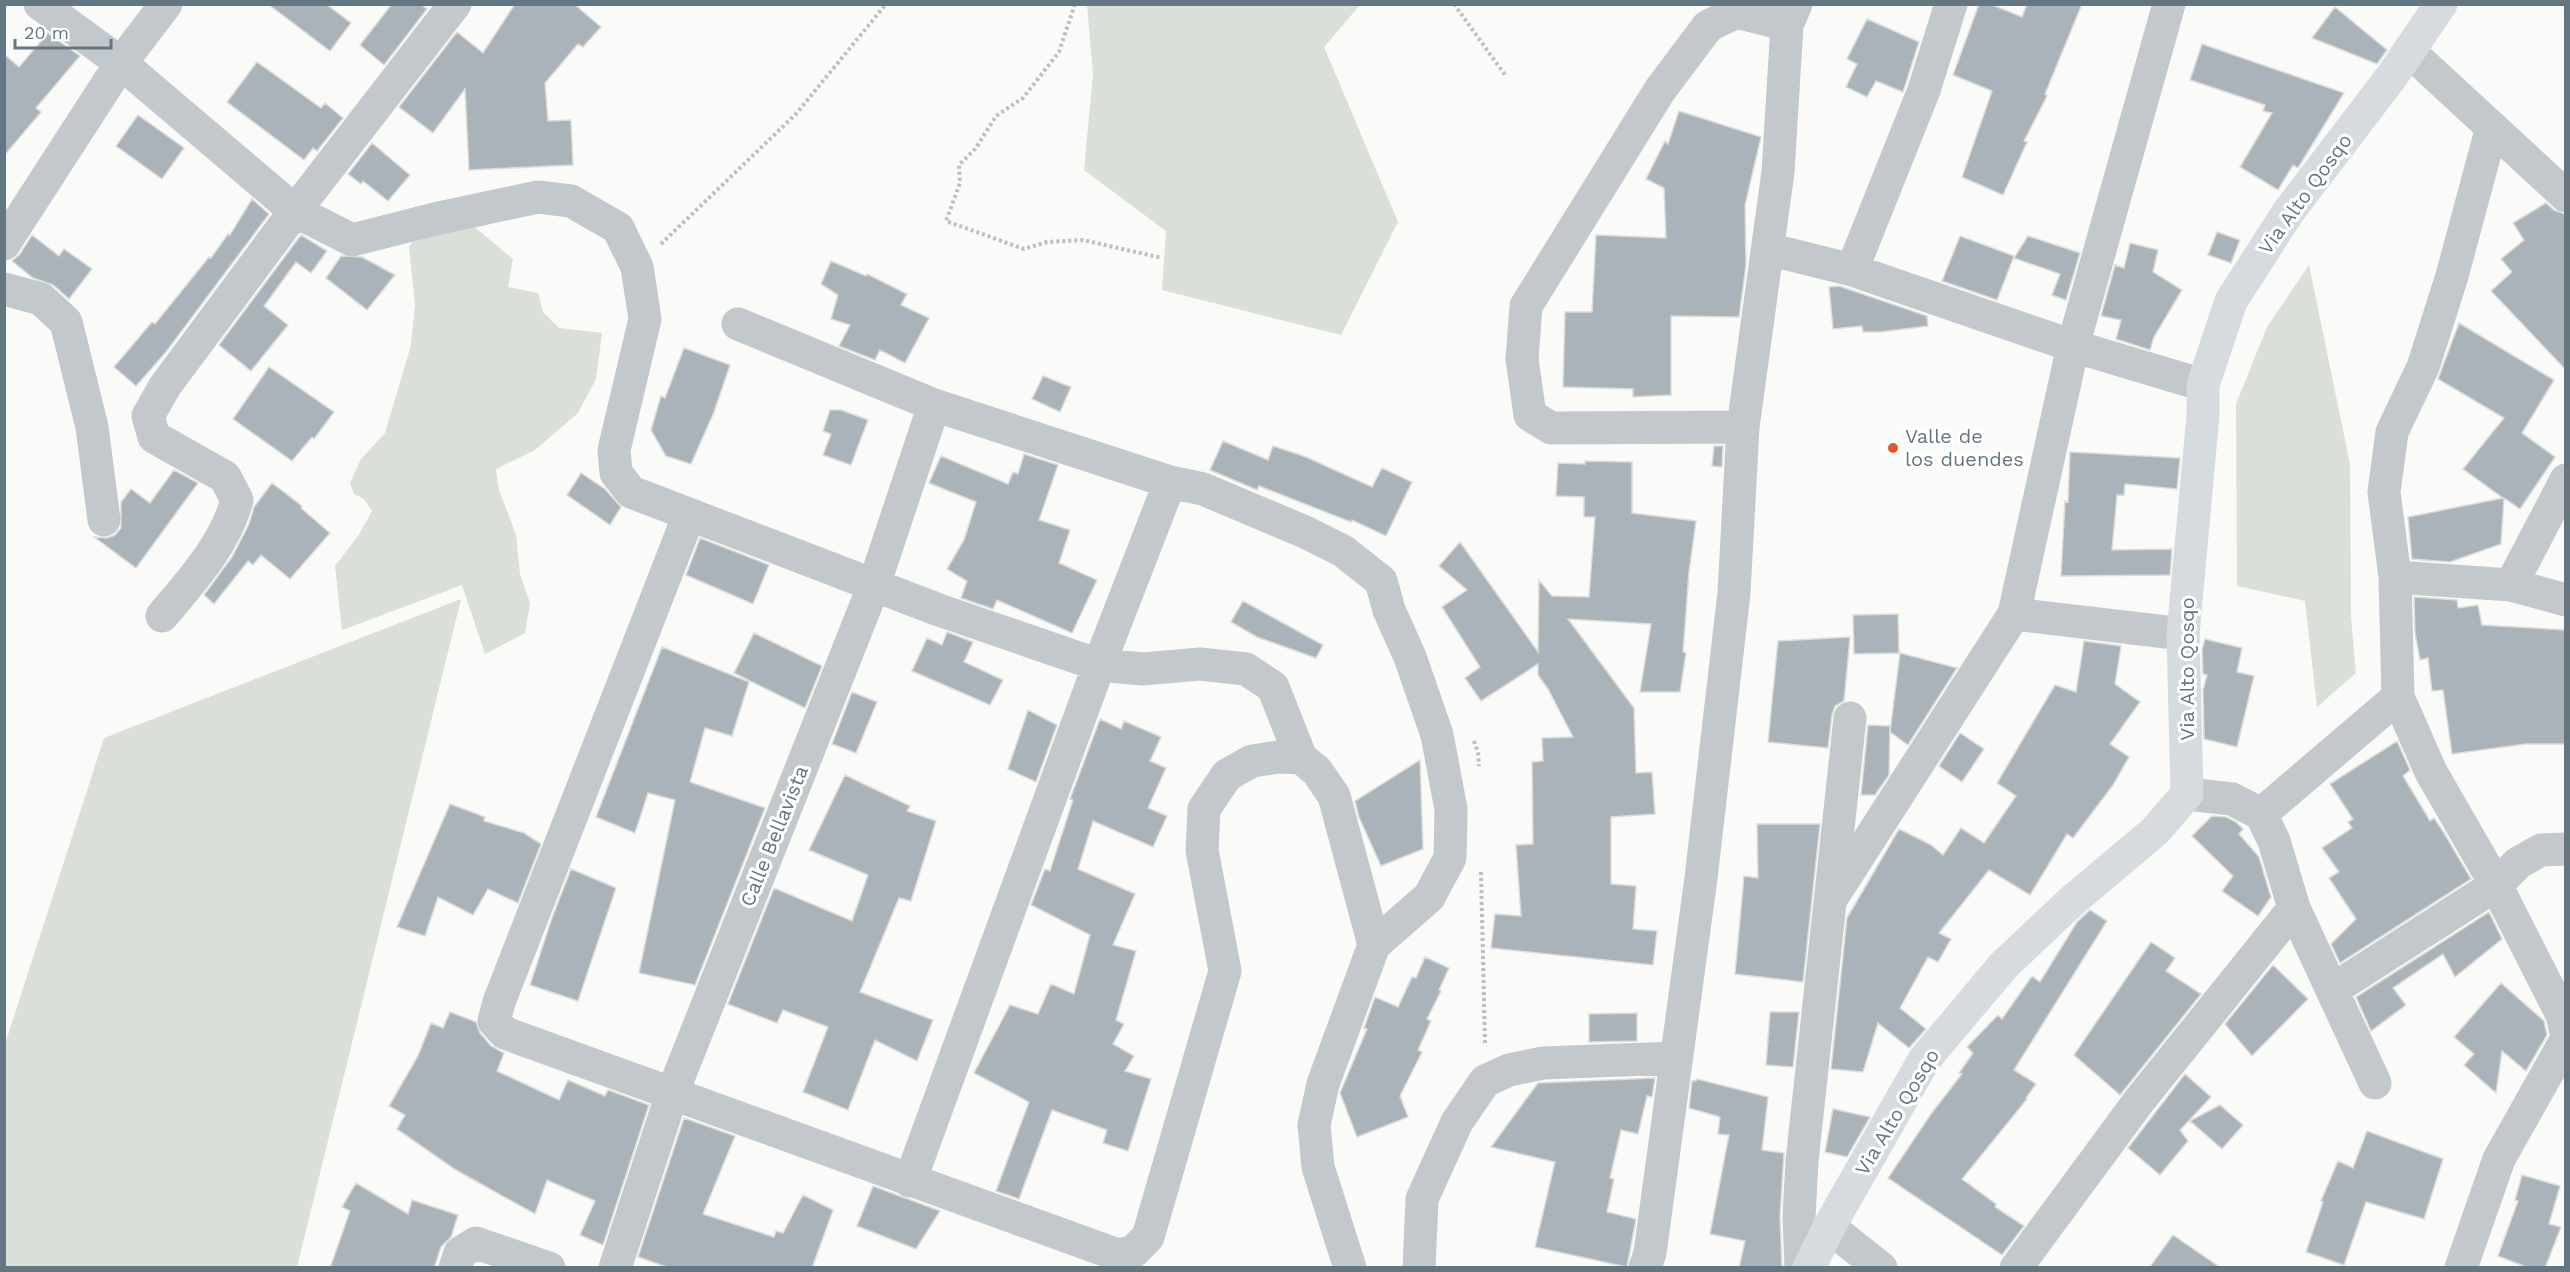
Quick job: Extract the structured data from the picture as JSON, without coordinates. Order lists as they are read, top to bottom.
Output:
{
  "streets": {
    "street": ["Via Alto Qosqo", "Calle Bellavista"]
  },
  "places": ["Valle de los duendes"],
  "scale_bar": "20 m"
}
